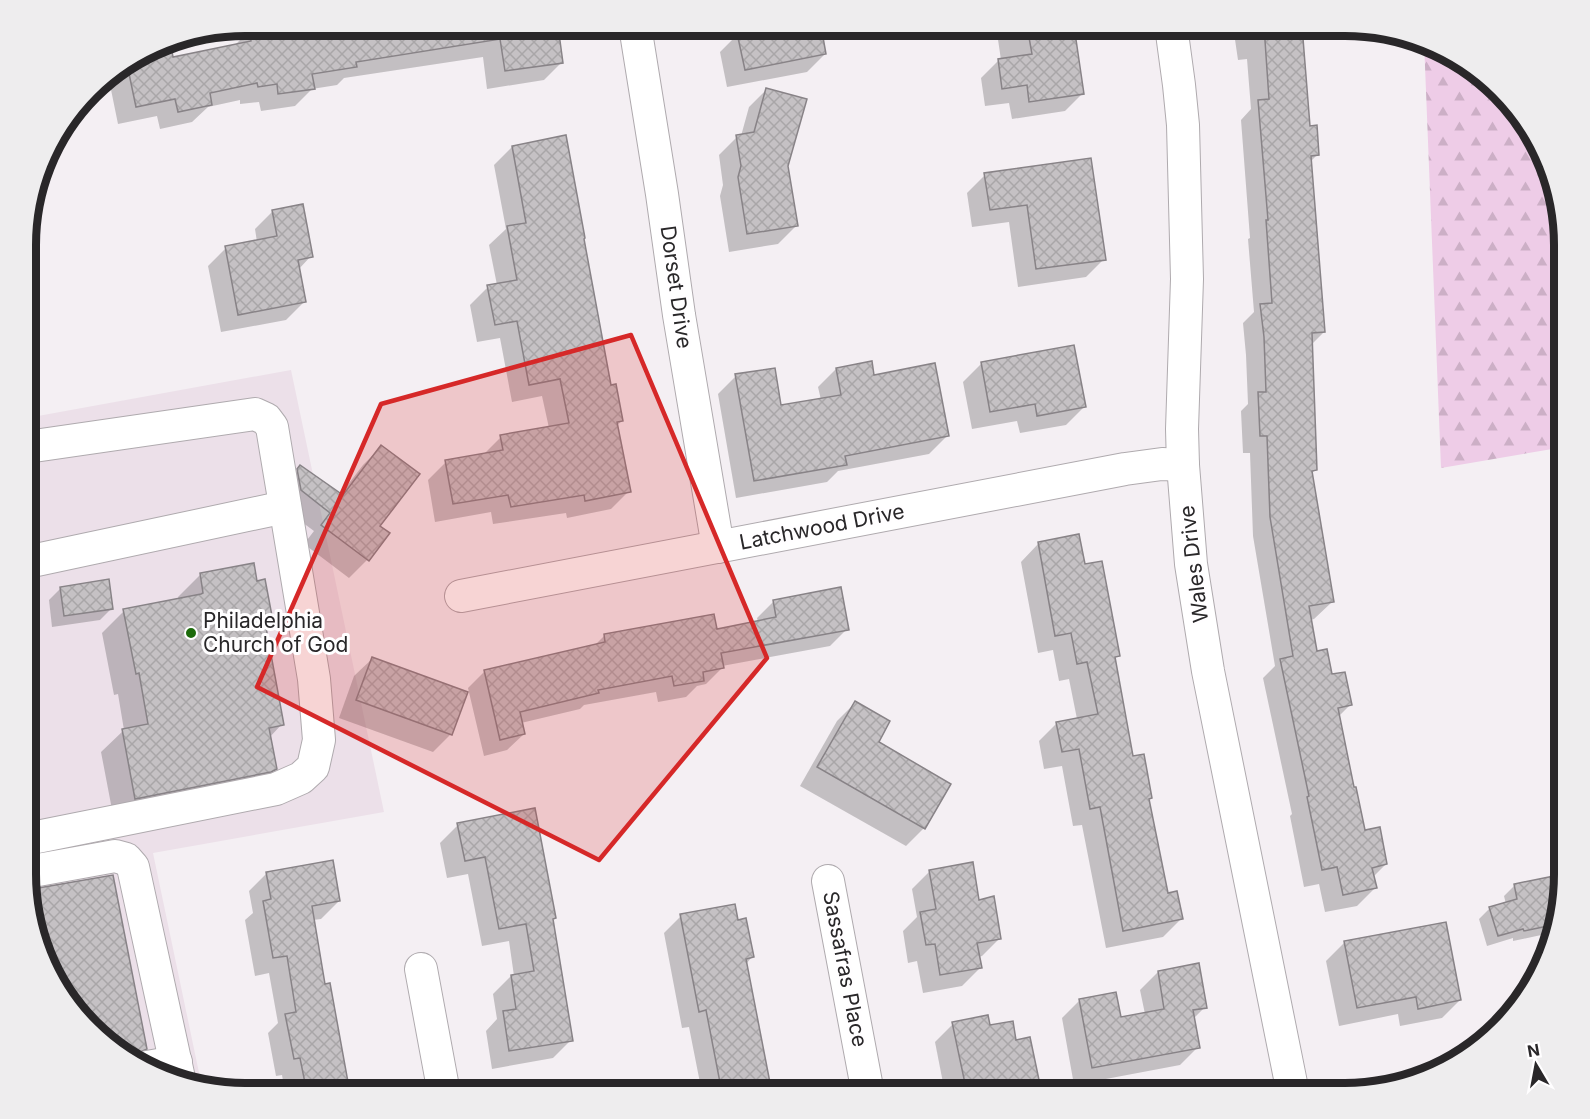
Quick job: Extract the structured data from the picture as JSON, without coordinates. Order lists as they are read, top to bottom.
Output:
{
  "streets": {
    "street": [
      "Dorset Drive",
      "Latchwood Drive",
      "Wales Drive",
      "Sassafras Place"
    ]
  },
  "crossings": [
    ["Dorset Drive", "Latchwood Drive"],
    ["Latchwood Drive", "Wales Drive"]
  ],
  "places": ["Philadelphia Church of God"],
  "north": "top"
}
